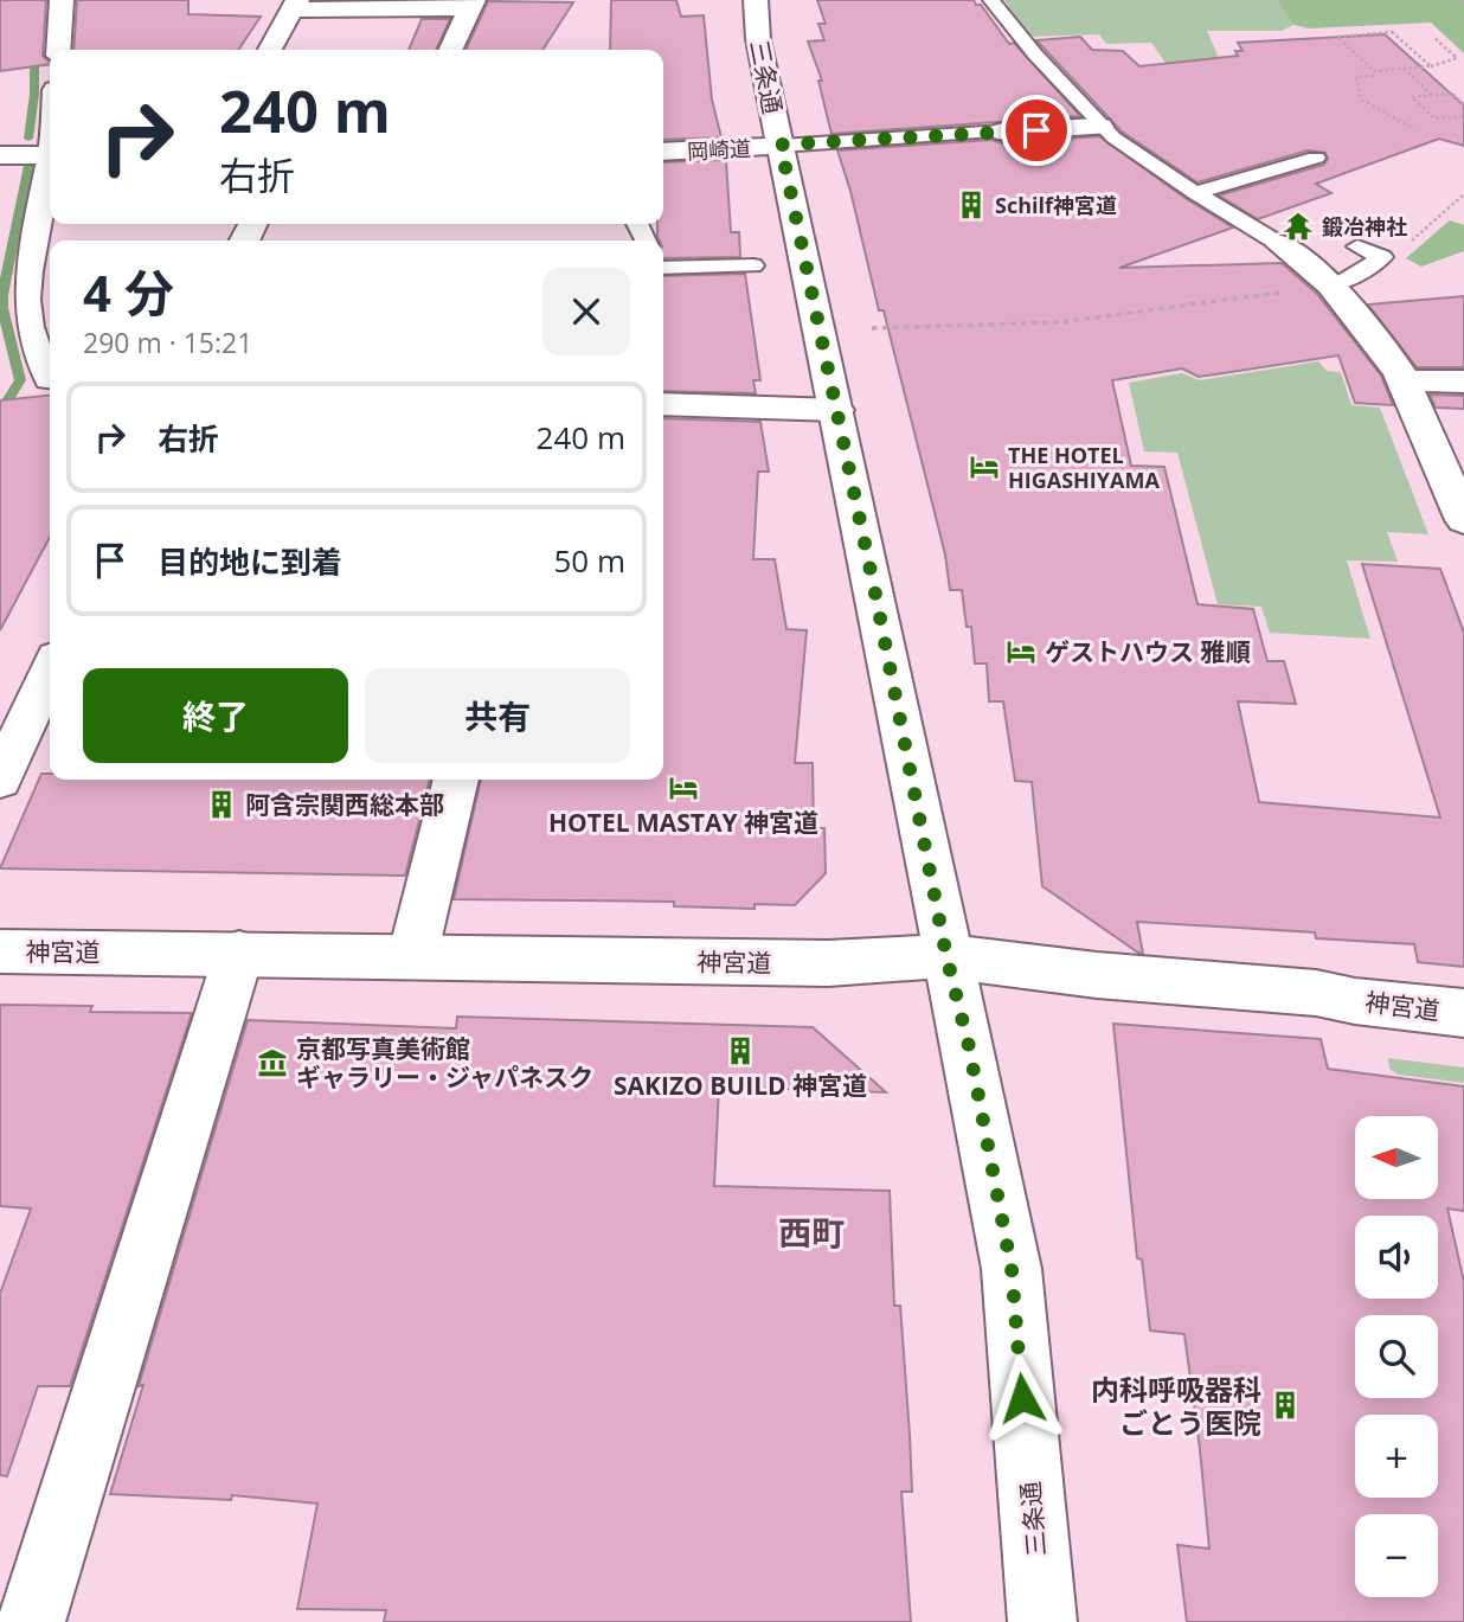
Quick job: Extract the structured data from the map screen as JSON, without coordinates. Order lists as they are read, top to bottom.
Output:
{
  "streets": {
    "street": ["三条通", "岡崎道", "神宮道"]
  },
  "crossings": [
    ["三条通", "岡崎道"],
    ["三条通", "神宮道"]
  ],
  "districts": ["西町"],
  "places": {
    "building": [
      "Schilf神宮道",
      "阿含宗関西総本部",
      "SAKIZO BUILD 神宮道",
      "内科呼吸器科 ごとう医院"
    ],
    "temple": ["鍛冶神社"],
    "hotel": ["THE HOTEL HIGASHIYAMA", "ゲストハウス 雅順", "HOTEL MASTAY 神宮道"],
    "museum": ["京都写真美術館 ギャラリー・ジャパネスク"]
  },
  "north": "left",
  "page": {
    "turn": ["240 m", "右折"],
    "heading": ["4 分", "290 m · 15:21"],
    "list": [
      {
        "name": "右折",
        "value": "240 m"
      },
      {
        "name": "目的地に到着",
        "value": "50 m"
      }
    ],
    "buttons": ["終了", "共有"],
    "map_buttons": ["+", "−"]
  }
}
